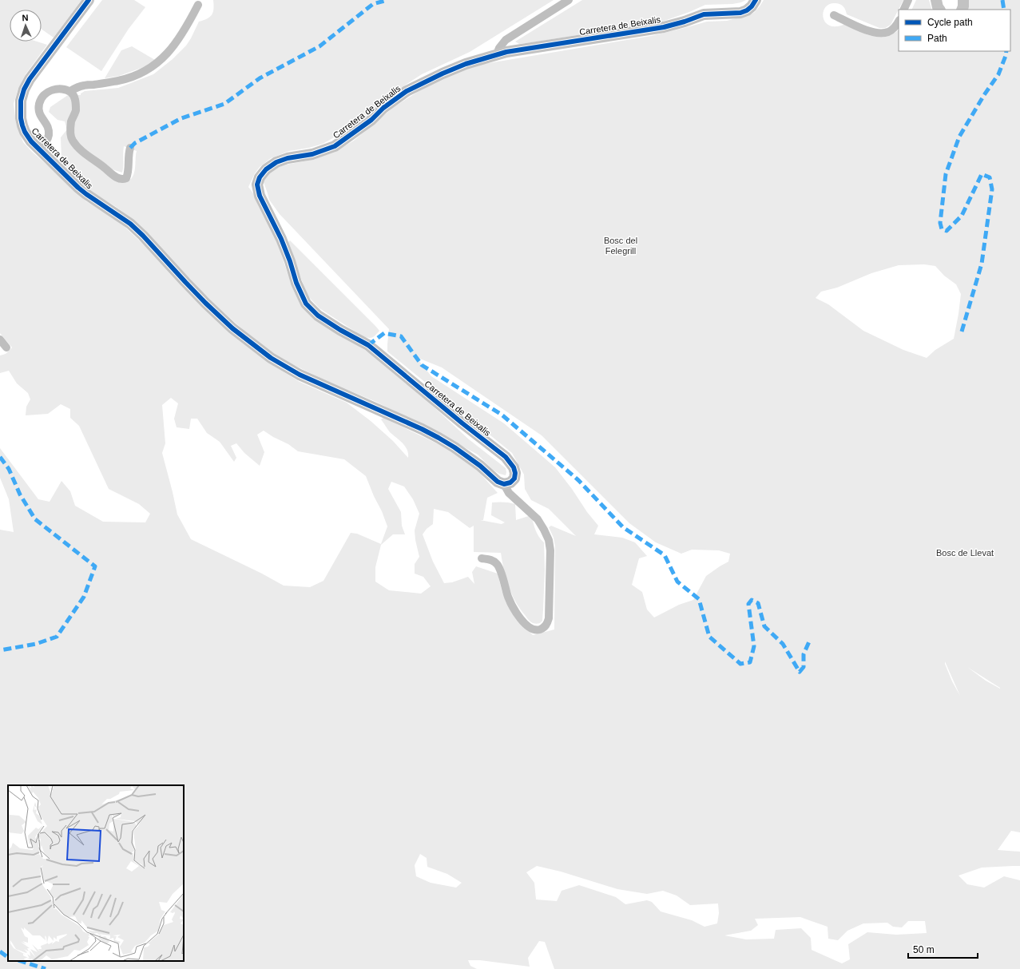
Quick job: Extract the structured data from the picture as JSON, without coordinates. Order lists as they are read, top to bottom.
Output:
{
  "streets": {
    "main road": ["Carretera de Beixalis"]
  },
  "parks": ["Bosc del Felegrill", "Bosc de Llevat"],
  "legend": ["Cycle path", "Path"],
  "scale_bar": "50 m",
  "north": "top"
}
